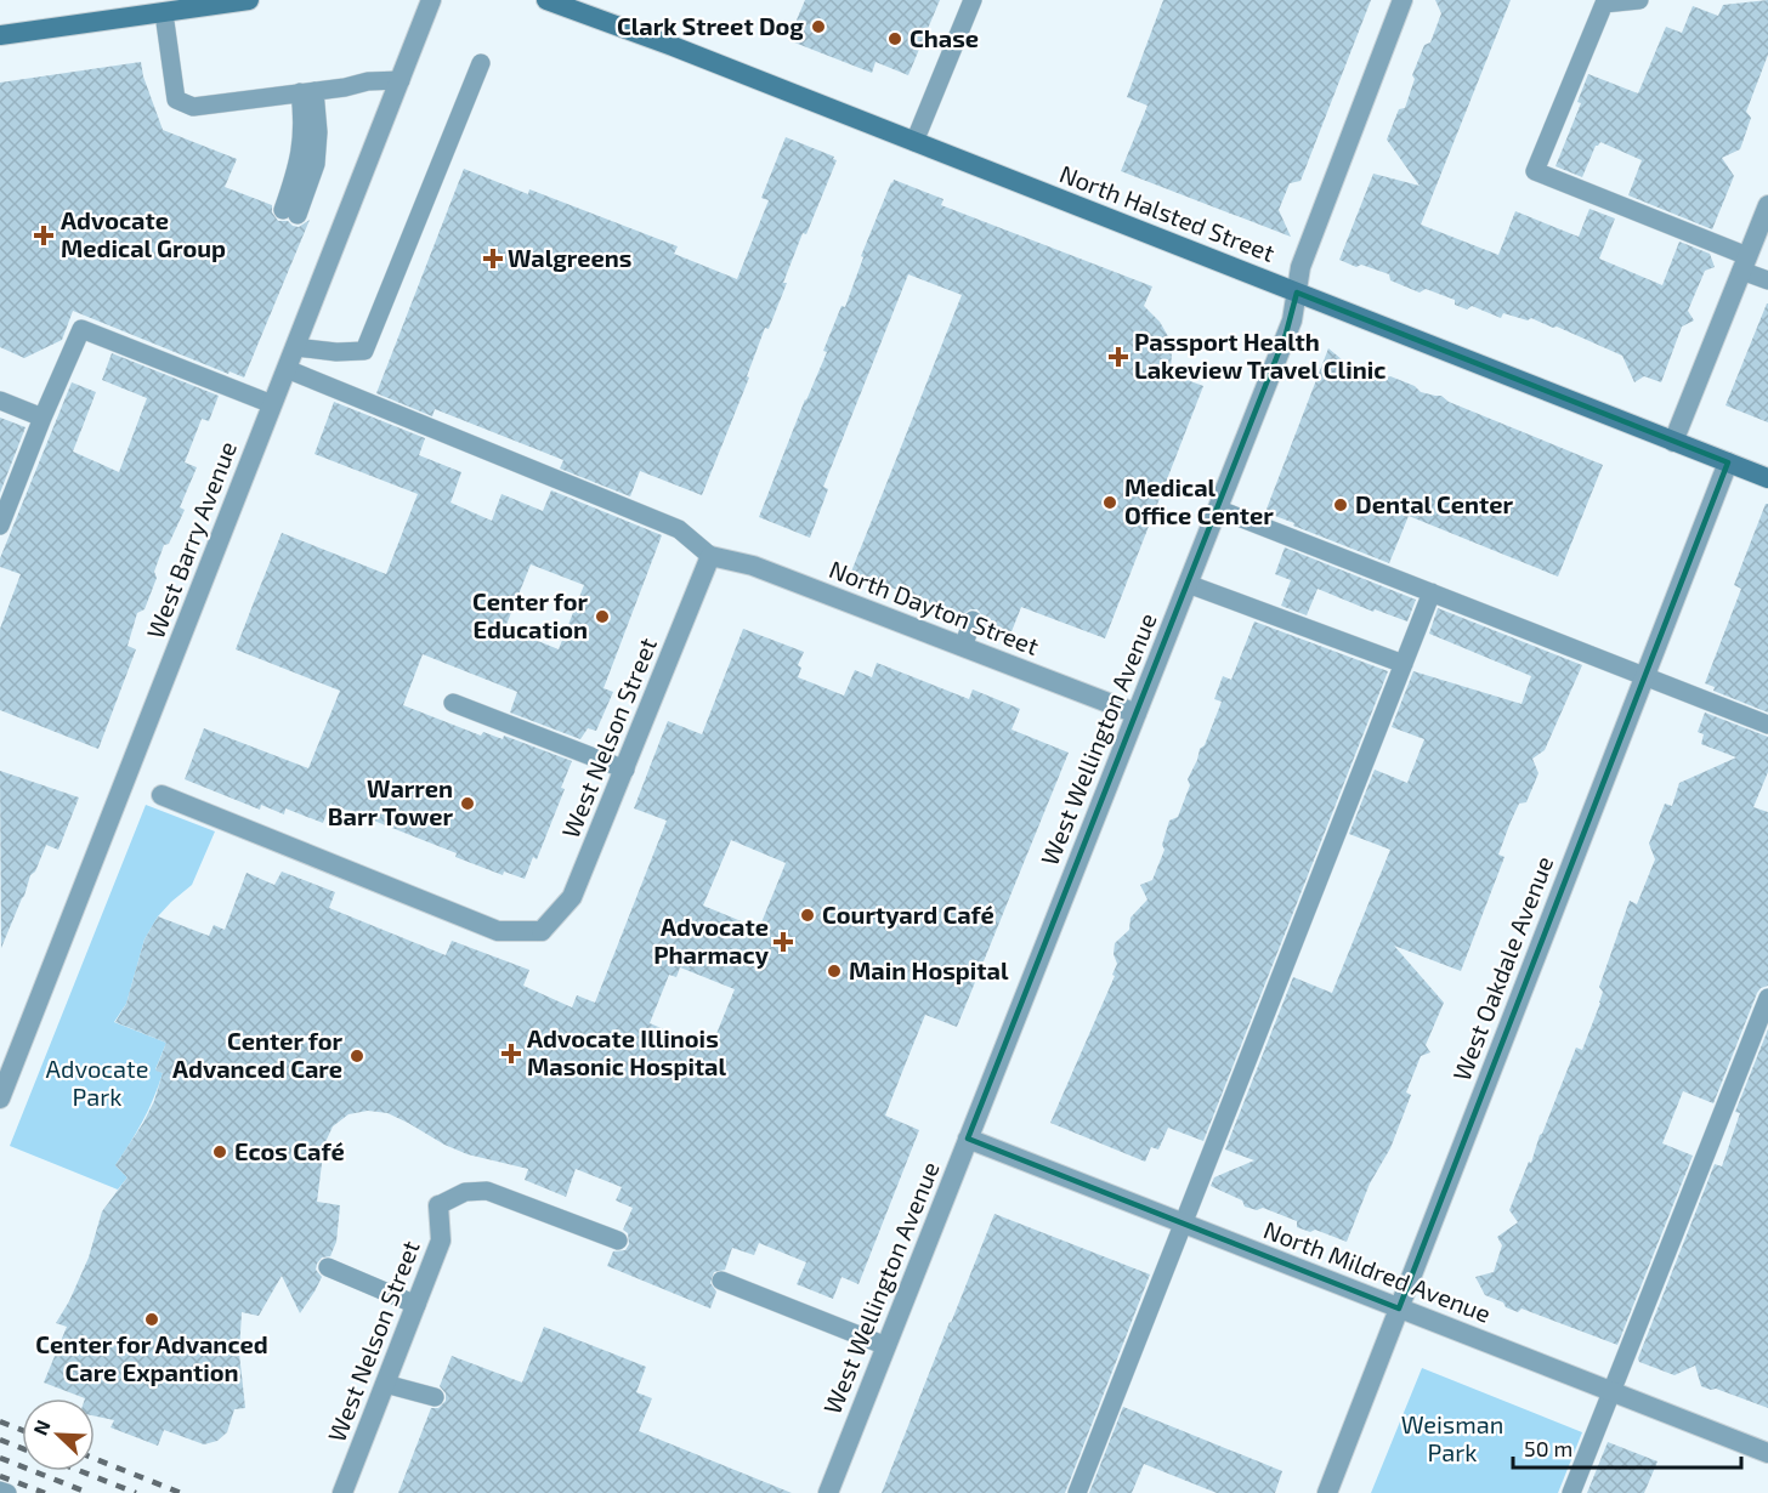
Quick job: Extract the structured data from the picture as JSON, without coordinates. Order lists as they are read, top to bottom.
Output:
{
  "streets": {
    "main road": ["North Halsted Street"],
    "street": [
      "West Barry Avenue",
      "North Dayton Street",
      "West Nelson Street",
      "West Wellington Avenue",
      "West Oakdale Avenue",
      "North Mildred Avenue"
    ]
  },
  "crossings": [
    ["North Halsted Street", "West Wellington Avenue"],
    ["North Halsted Street", "West Oakdale Avenue"],
    ["North Dayton Street", "West Nelson Street"],
    ["North Dayton Street", "West Wellington Avenue"],
    ["West Wellington Avenue", "North Mildred Avenue"],
    ["West Oakdale Avenue", "North Mildred Avenue"]
  ],
  "parks": ["Advocate Park", "Weisman Park"],
  "places": {
    "other": [
      "Clark Street Dog",
      "Chase",
      "Medical Office Center",
      "Dental Center",
      "Center for Education",
      "Warren Barr Tower",
      "Courtyard Café",
      "Main Hospital",
      "Center for Advanced Care",
      "Ecos Café",
      "Center for Advanced Care Expantion"
    ],
    "health": [
      "Advocate Medical Group",
      "Walgreens",
      "Passport Health Lakeview Travel Clinic",
      "Advocate Pharmacy",
      "Advocate Illinois Masonic Hospital"
    ]
  },
  "scale_bar": "50 m",
  "north": "top left"
}
